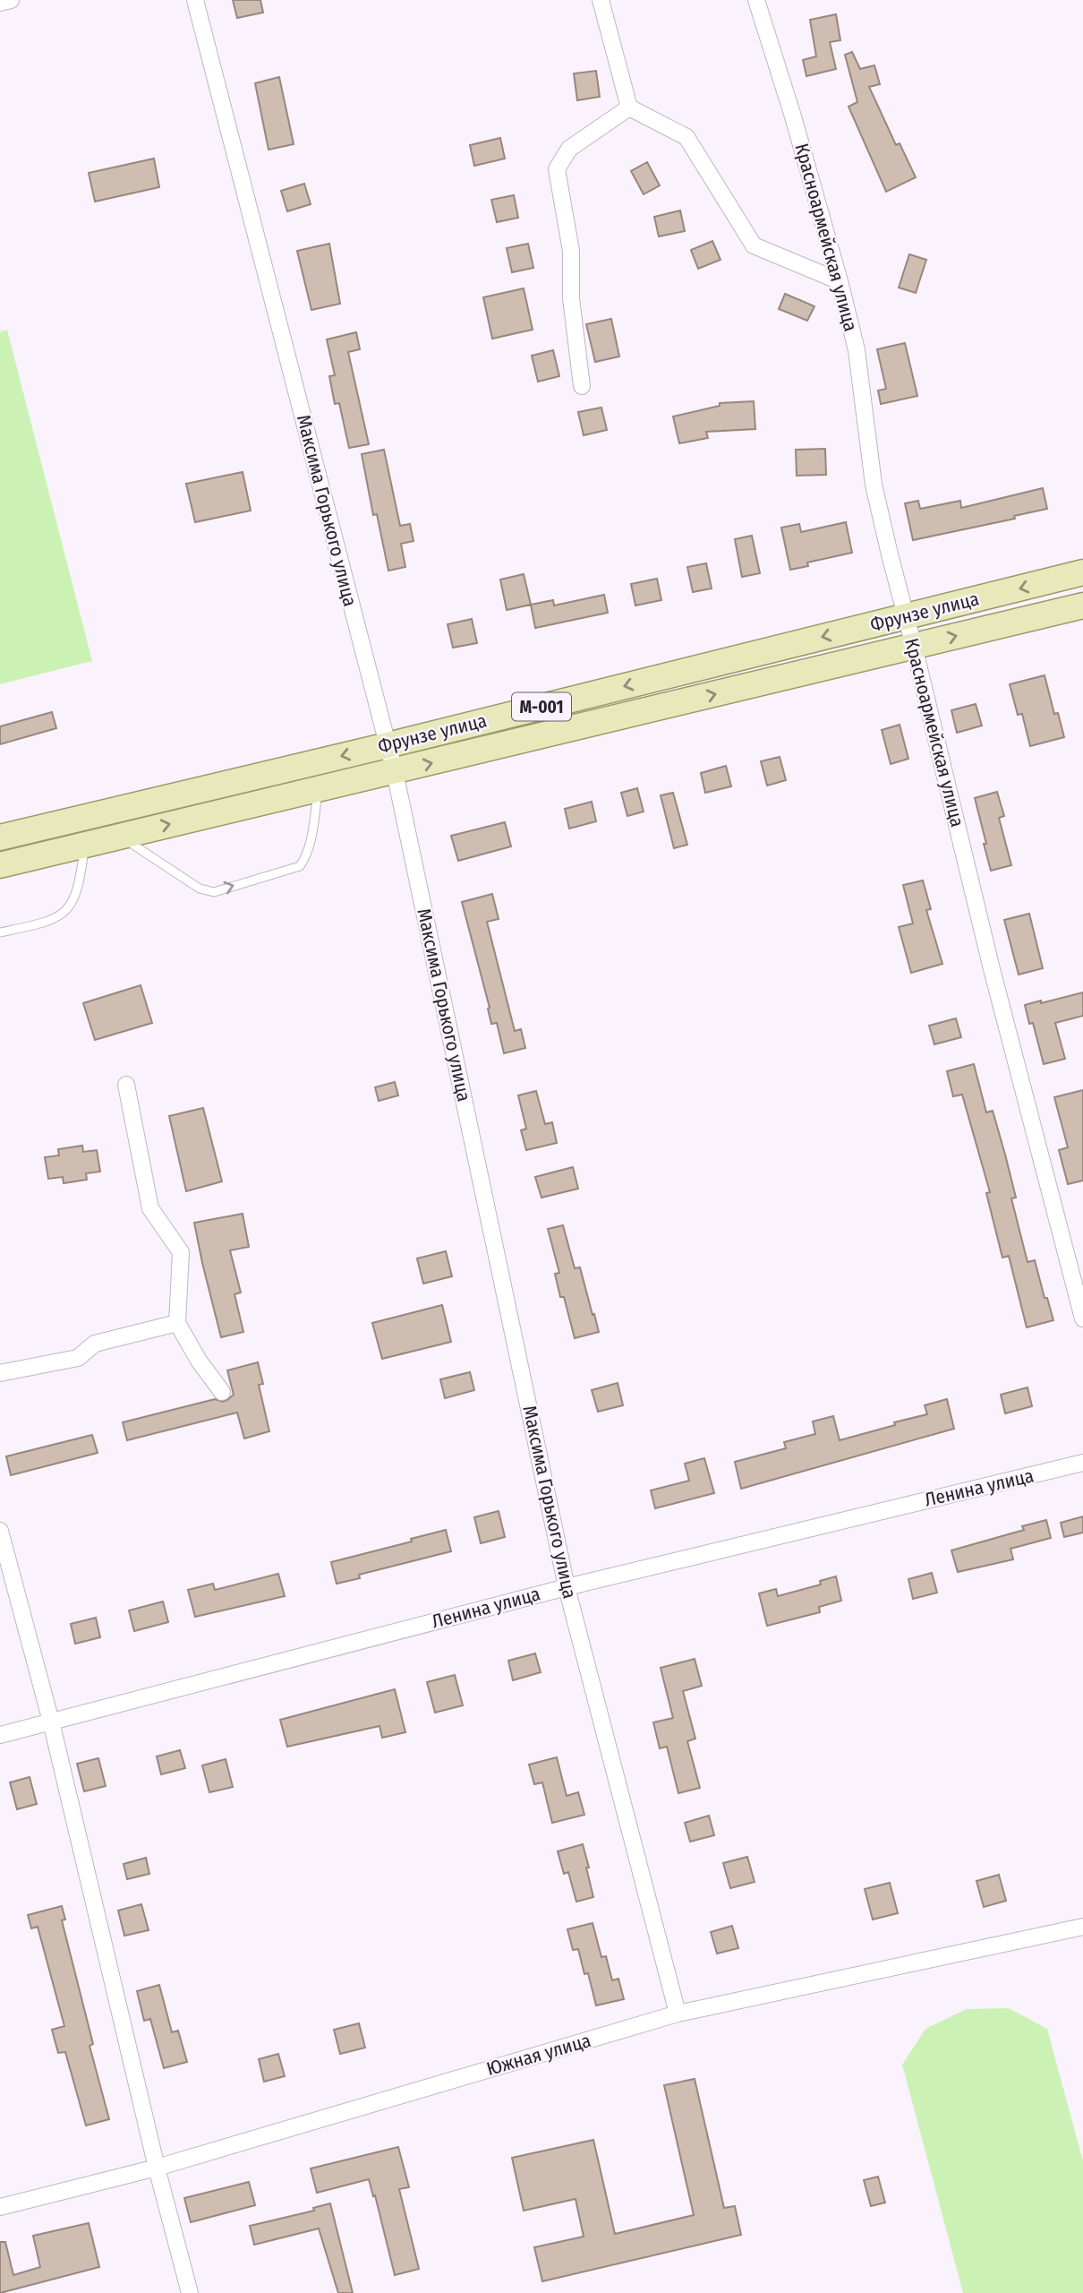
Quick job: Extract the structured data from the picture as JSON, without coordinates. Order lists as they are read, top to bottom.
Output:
{
  "streets": {
    "main road": ["Фрунзе улица", "M-001"],
    "street": [
      "Красноармейская улица",
      "Максима Горького улица",
      "Ленина улица",
      "Южная улица"
    ]
  },
  "crossings": [
    ["Красноармейская улица", "Фрунзе улица"],
    ["Максима Горького улица", "Фрунзе улица"],
    ["Максима Горького улица", "Ленина улица"],
    ["Максима Горького улица", "Южная улица"]
  ]
}
